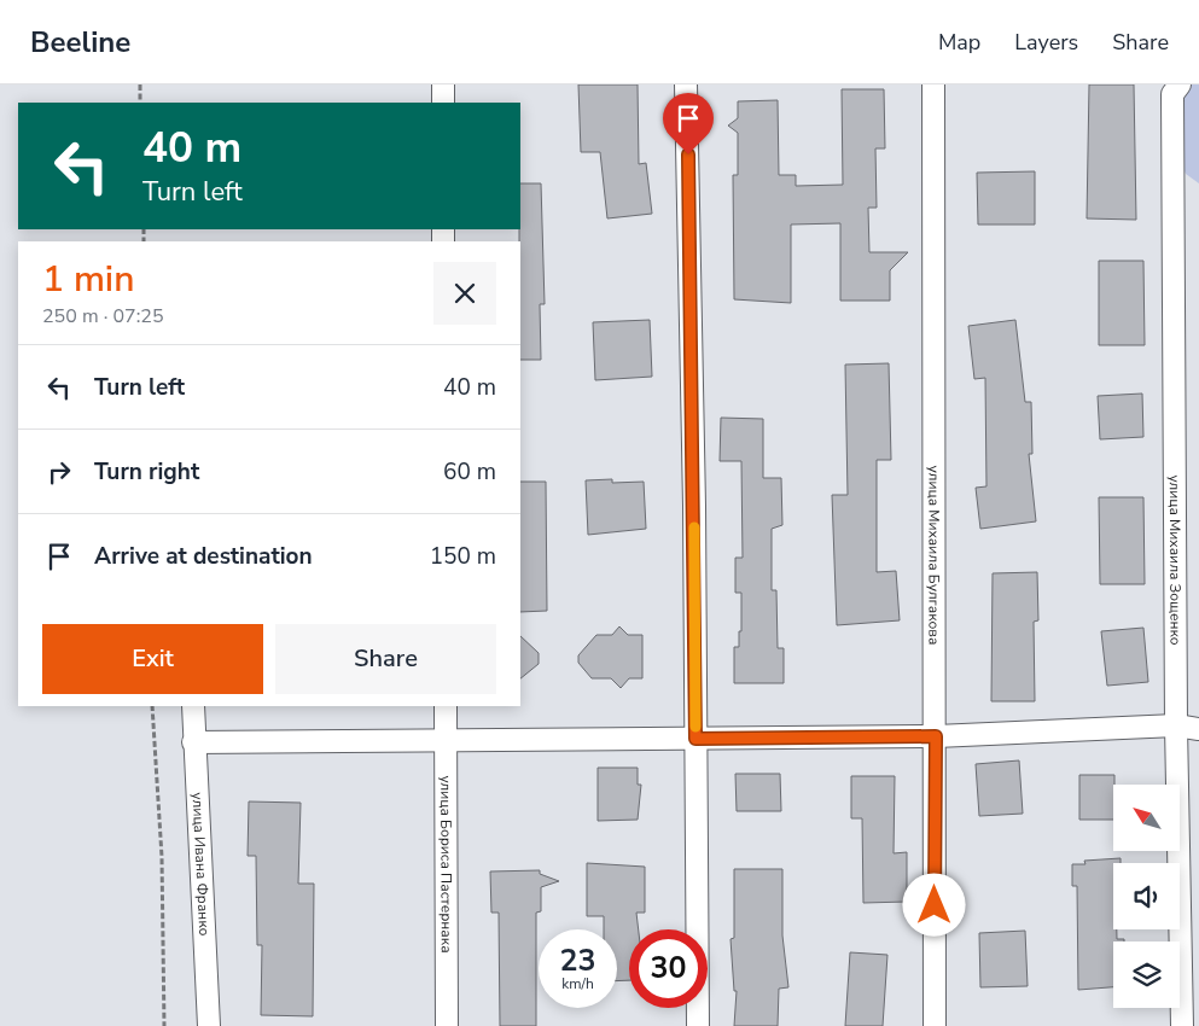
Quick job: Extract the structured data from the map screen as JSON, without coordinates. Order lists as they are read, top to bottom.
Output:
{
  "streets": {
    "street": [
      "улица Михаила Булгакова",
      "улица Михаила Зощенко",
      "улица Ивана Франко",
      "улица Бориса Пастернака"
    ]
  },
  "north": "top left",
  "page": {
    "header": "Beeline",
    "nav": ["Map", "Layers", "Share"],
    "turn": ["40 m", "Turn left"],
    "heading": ["1 min", "250 m · 07:25"],
    "list": [
      {
        "name": "Turn left",
        "value": "40 m"
      },
      {
        "name": "Turn right",
        "value": "60 m"
      },
      {
        "name": "Arrive at destination",
        "value": "150 m"
      }
    ],
    "buttons": ["Exit", "Share"],
    "speed": "23 km/h",
    "limit": "30"
  }
}
